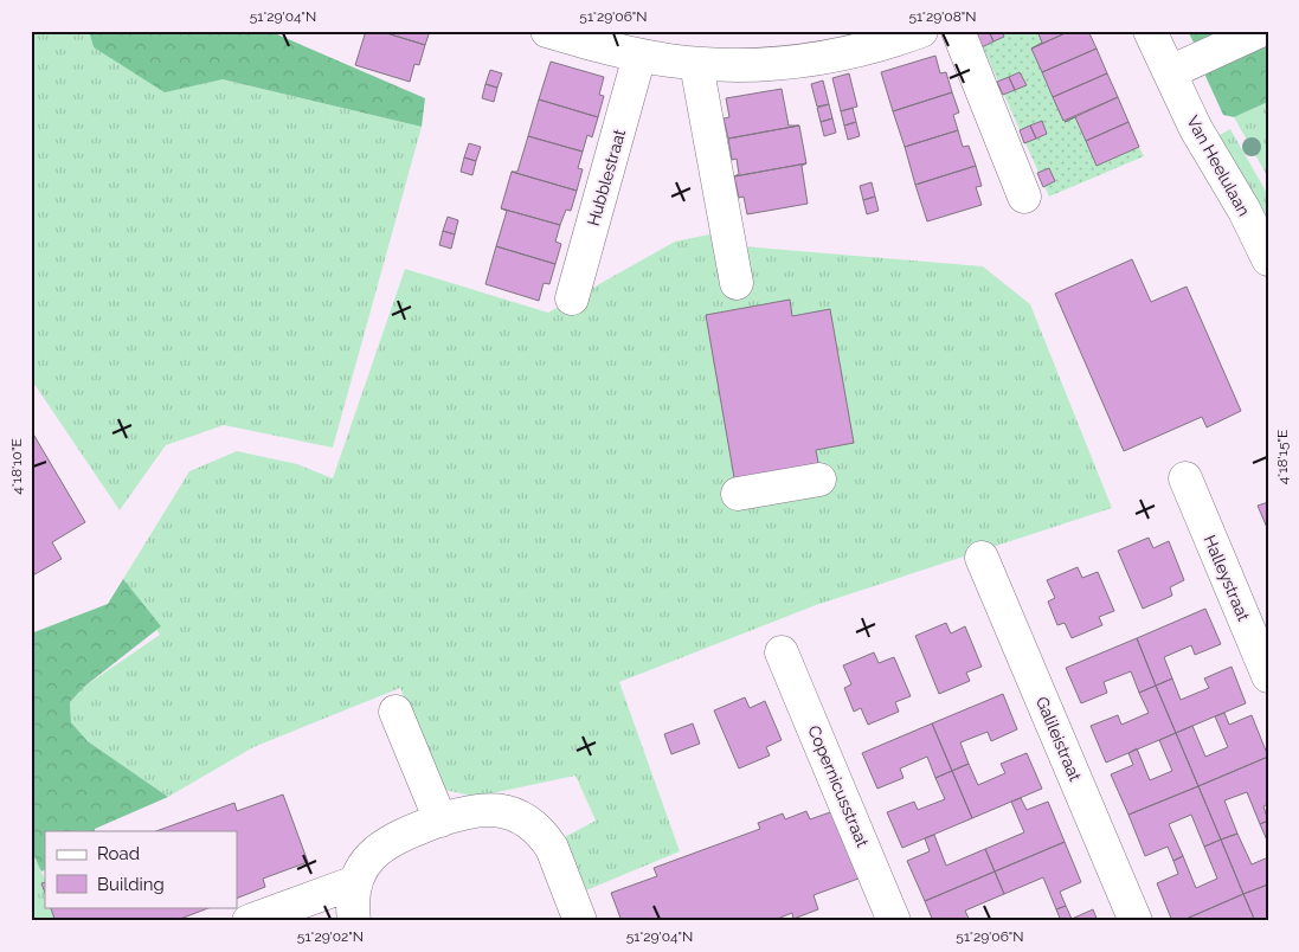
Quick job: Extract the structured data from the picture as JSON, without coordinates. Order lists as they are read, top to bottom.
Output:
{
  "streets": {
    "street": [
      "Van Heelulaan",
      "Hubblestraat",
      "Halleystraat",
      "Galileistraat",
      "Copernicusstraat"
    ]
  },
  "legend": ["Road", "Building"],
  "coordinates": [
    "51°29'04\"N",
    "51°29'06\"N",
    "51°29'08\"N",
    "4°18'15\"E",
    "4°18'10\"E",
    "51°29'02\"N"
  ]
}
